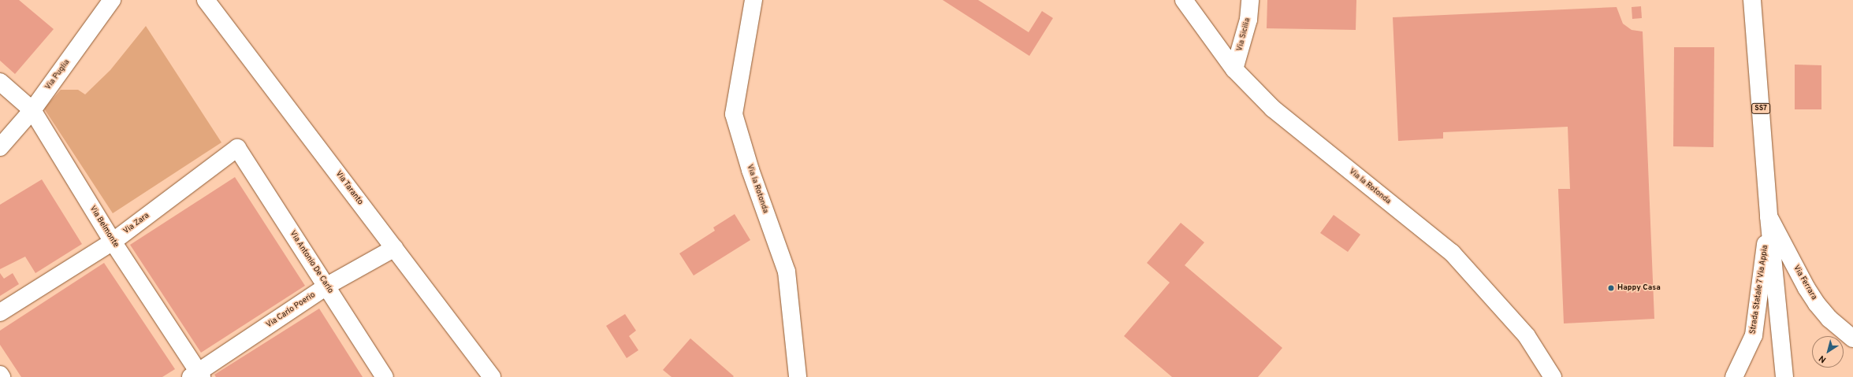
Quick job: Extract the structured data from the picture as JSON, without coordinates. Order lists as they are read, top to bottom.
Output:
{
  "streets": {
    "street": [
      "Via Sicilia",
      "Via Puglia",
      "SS7",
      "Via la Rotonda",
      "Via Taranto",
      "Via Zara",
      "Via Belmonte",
      "Via Antonio De Carlo",
      "Via Ferrara",
      "Strada Statale 7 Via Appia",
      "Via Carlo Poerio"
    ]
  },
  "crossings": [
    ["Via Sicilia", "Via la Rotonda"],
    ["Via Puglia", "Via Belmonte"],
    ["Via Taranto", "Via Carlo Poerio"],
    ["Via Zara", "Via Belmonte"],
    ["Via Zara", "Via Antonio De Carlo"],
    ["Via Belmonte", "Via Carlo Poerio"],
    ["Via Antonio De Carlo", "Via Carlo Poerio"],
    ["Via Ferrara", "Strada Statale 7 Via Appia"]
  ],
  "places": ["Happy Casa"],
  "north": "bottom left"
}
